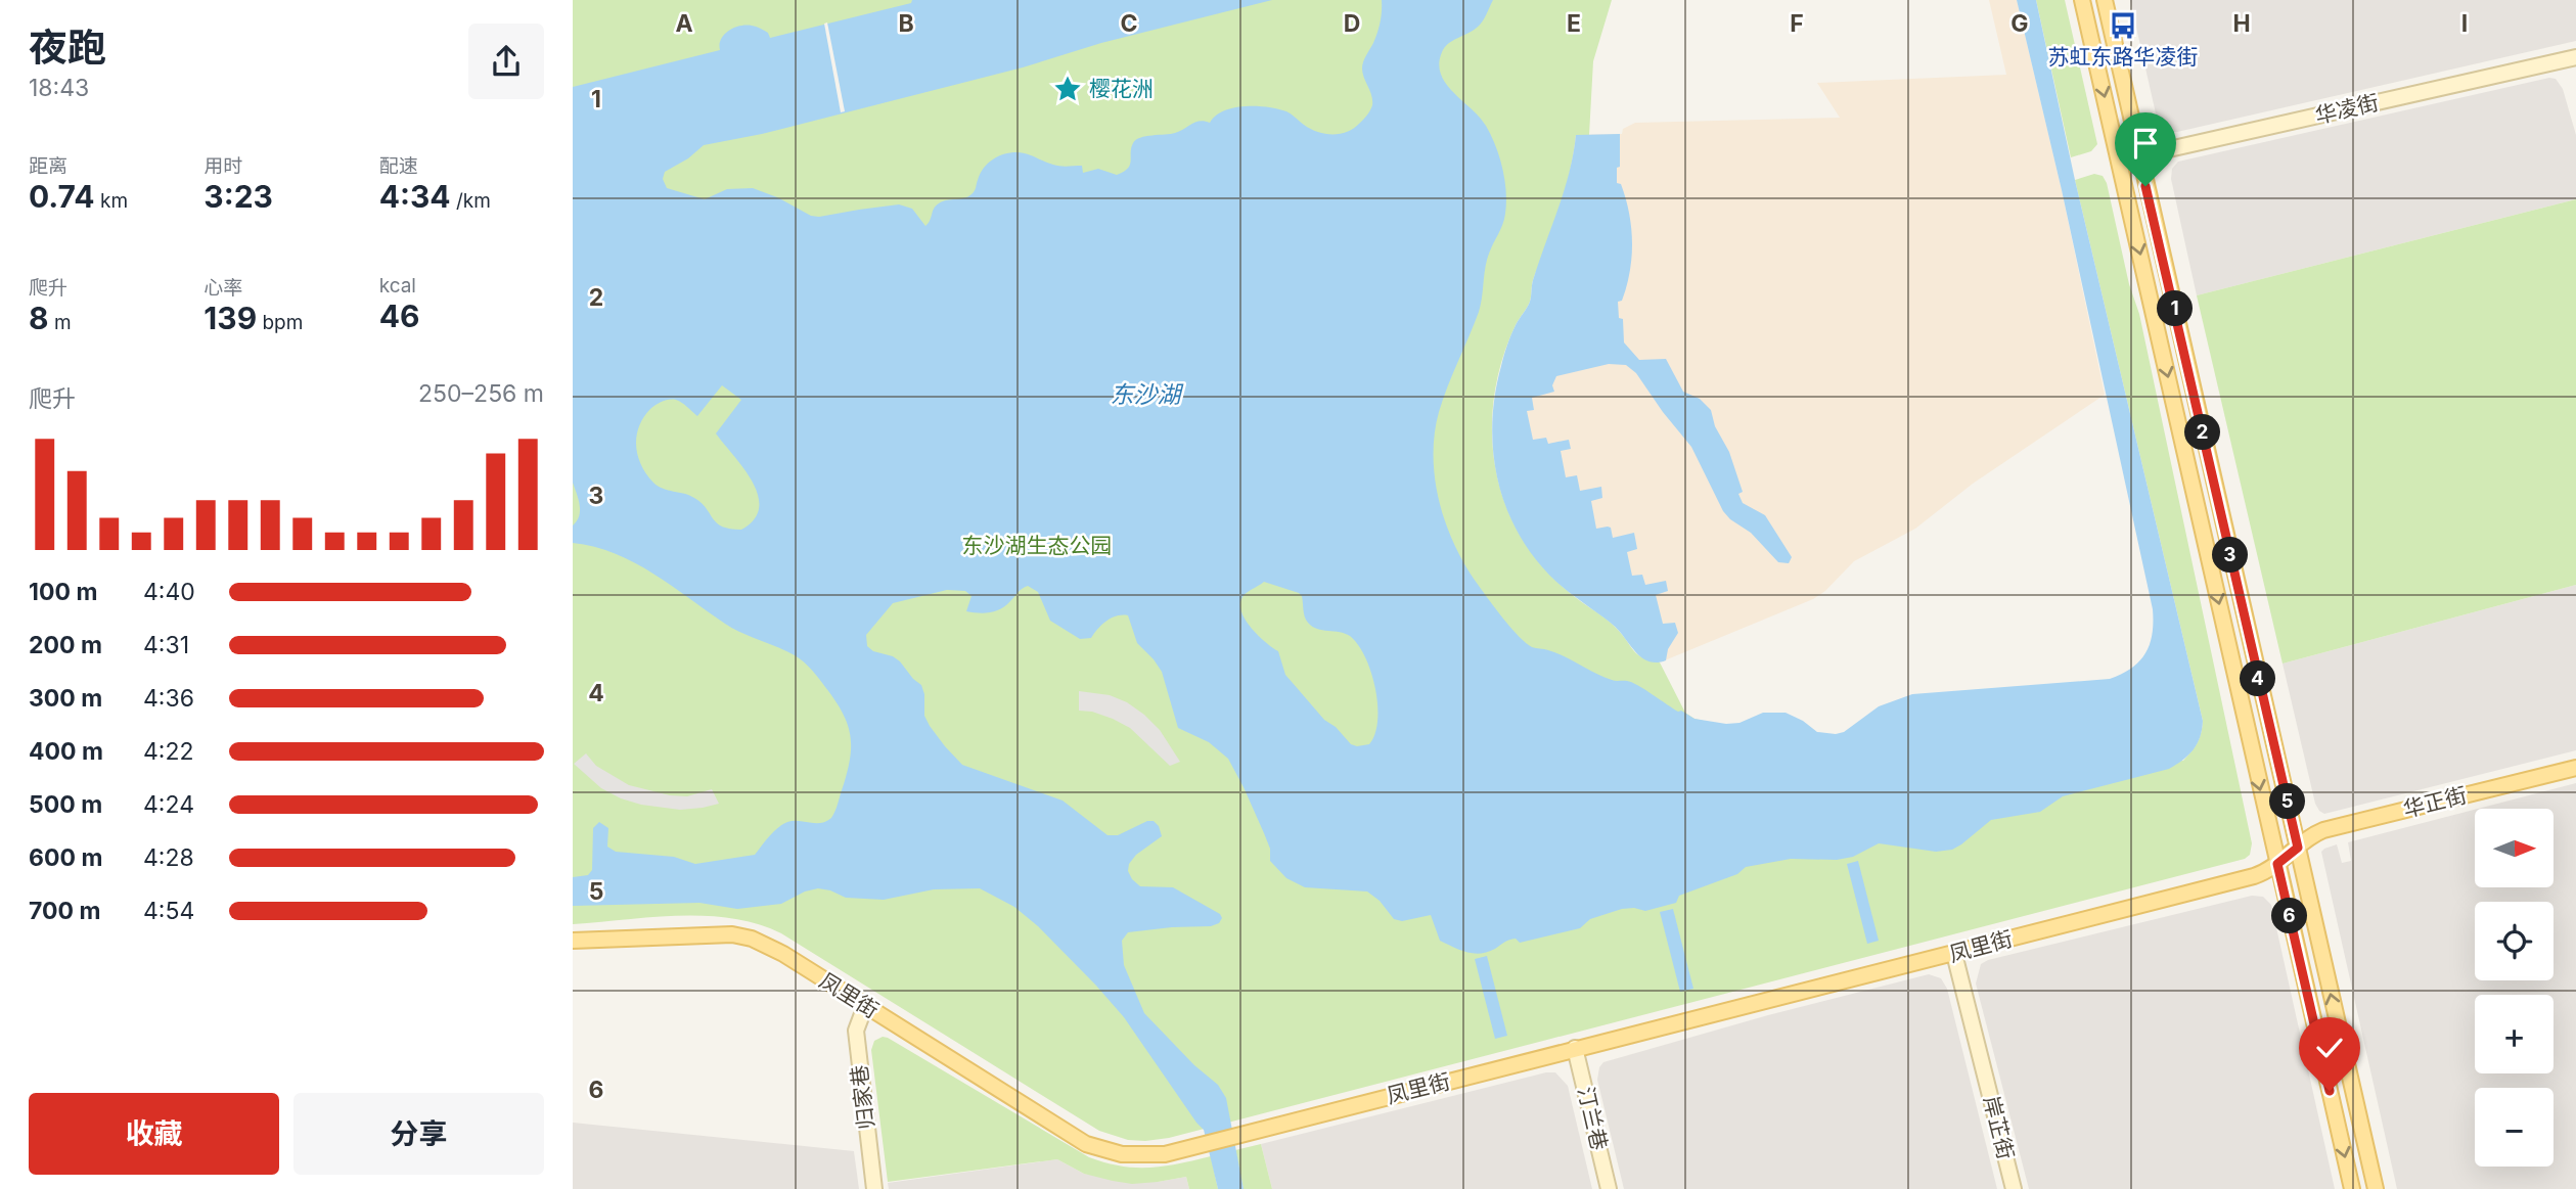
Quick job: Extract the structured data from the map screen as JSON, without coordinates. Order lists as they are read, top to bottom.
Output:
{
  "streets": {
    "main road": ["华正街", "凤里街"],
    "street": [
      "华凌街",
      "归家巷",
      "汀兰巷",
      "岸芷街"
    ]
  },
  "crossings": [
    ["华正街", "凤里街"],
    ["凤里街", "归家巷"],
    ["凤里街", "汀兰巷"],
    ["凤里街", "岸芷街"]
  ],
  "water": ["东沙湖"],
  "parks": ["东沙湖生态公园"],
  "places": {
    "bus stop": ["苏虹东路华凌街"],
    "place": ["樱花洲"]
  },
  "north": "right",
  "page": {
    "heading": ["夜跑", "18:43"],
    "stats": [
      ["距离", "0.74 km"],
      ["用时", "3:23"],
      ["配速", "4:34 /km"],
      ["爬升", "8 m"],
      ["心率", "139 bpm"],
      ["kcal", "46"]
    ],
    "pins": [
      "1",
      "2",
      "3",
      "4",
      "5",
      "6"
    ],
    "chart": ["爬升", "250–256 m"],
    "list": [
      {
        "name": "100 m",
        "note": "4:40"
      },
      {
        "name": "200 m",
        "note": "4:31"
      },
      {
        "name": "300 m",
        "note": "4:36"
      },
      {
        "name": "400 m",
        "note": "4:22"
      },
      {
        "name": "500 m",
        "note": "4:24"
      },
      {
        "name": "600 m",
        "note": "4:28"
      },
      {
        "name": "700 m",
        "note": "4:54"
      }
    ],
    "map_buttons": ["+", "−"],
    "buttons": ["收藏", "分享"]
  },
  "grid": {
    "columns": [
      "A",
      "B",
      "C",
      "D",
      "E",
      "F",
      "G",
      "H",
      "I"
    ],
    "rows": [
      "1",
      "2",
      "3",
      "4",
      "5",
      "6"
    ]
  }
}
